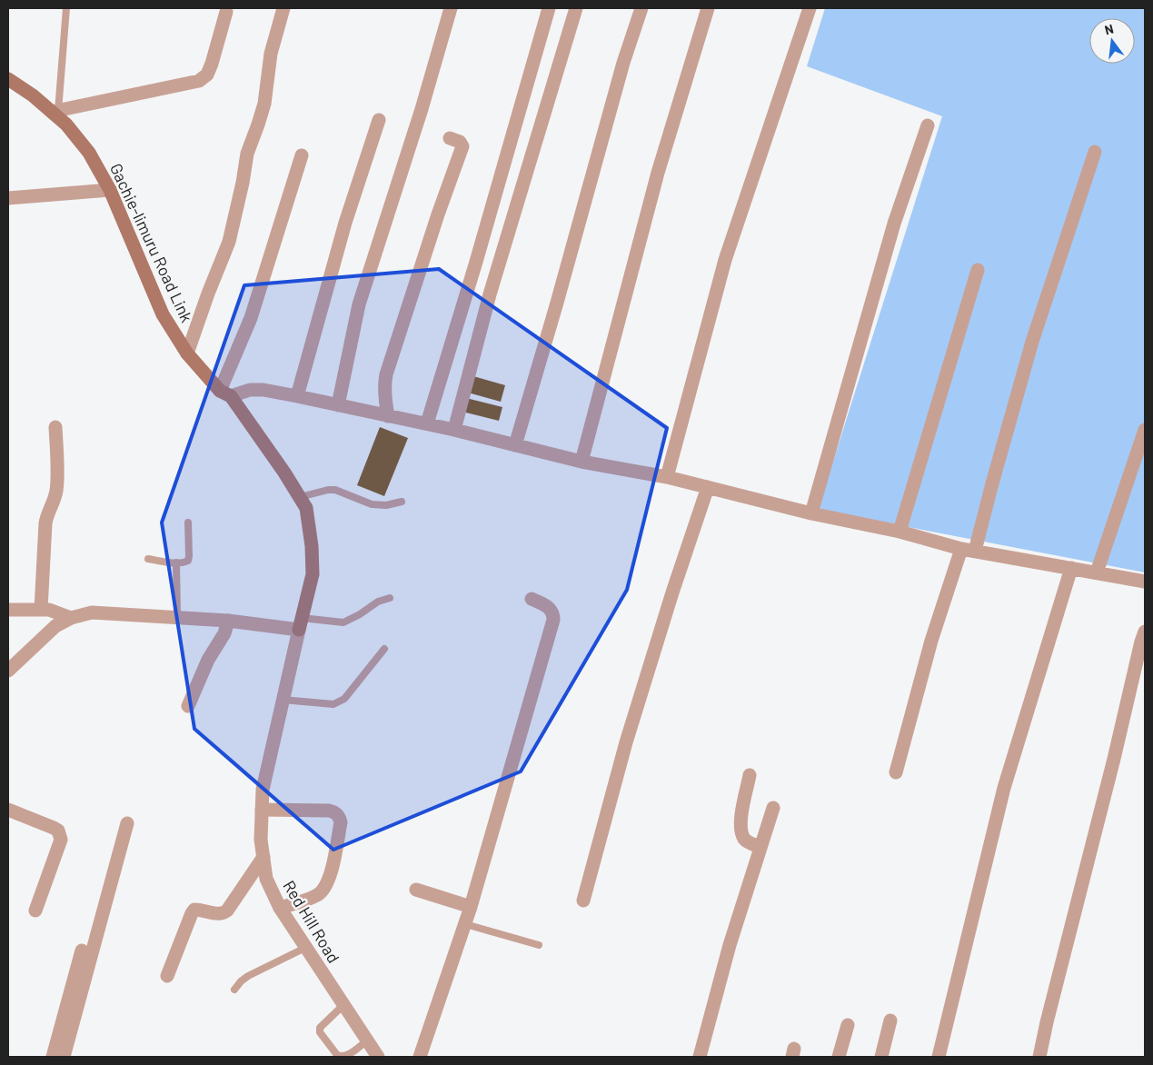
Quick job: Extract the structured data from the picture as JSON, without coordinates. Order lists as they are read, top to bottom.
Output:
{
  "streets": {
    "main road": ["Gachie-limuru Road Link"],
    "street": ["Red Hill Road"]
  },
  "crossings": [
    ["Gachie-limuru Road Link", "Red Hill Road"]
  ],
  "north": "top"
}
